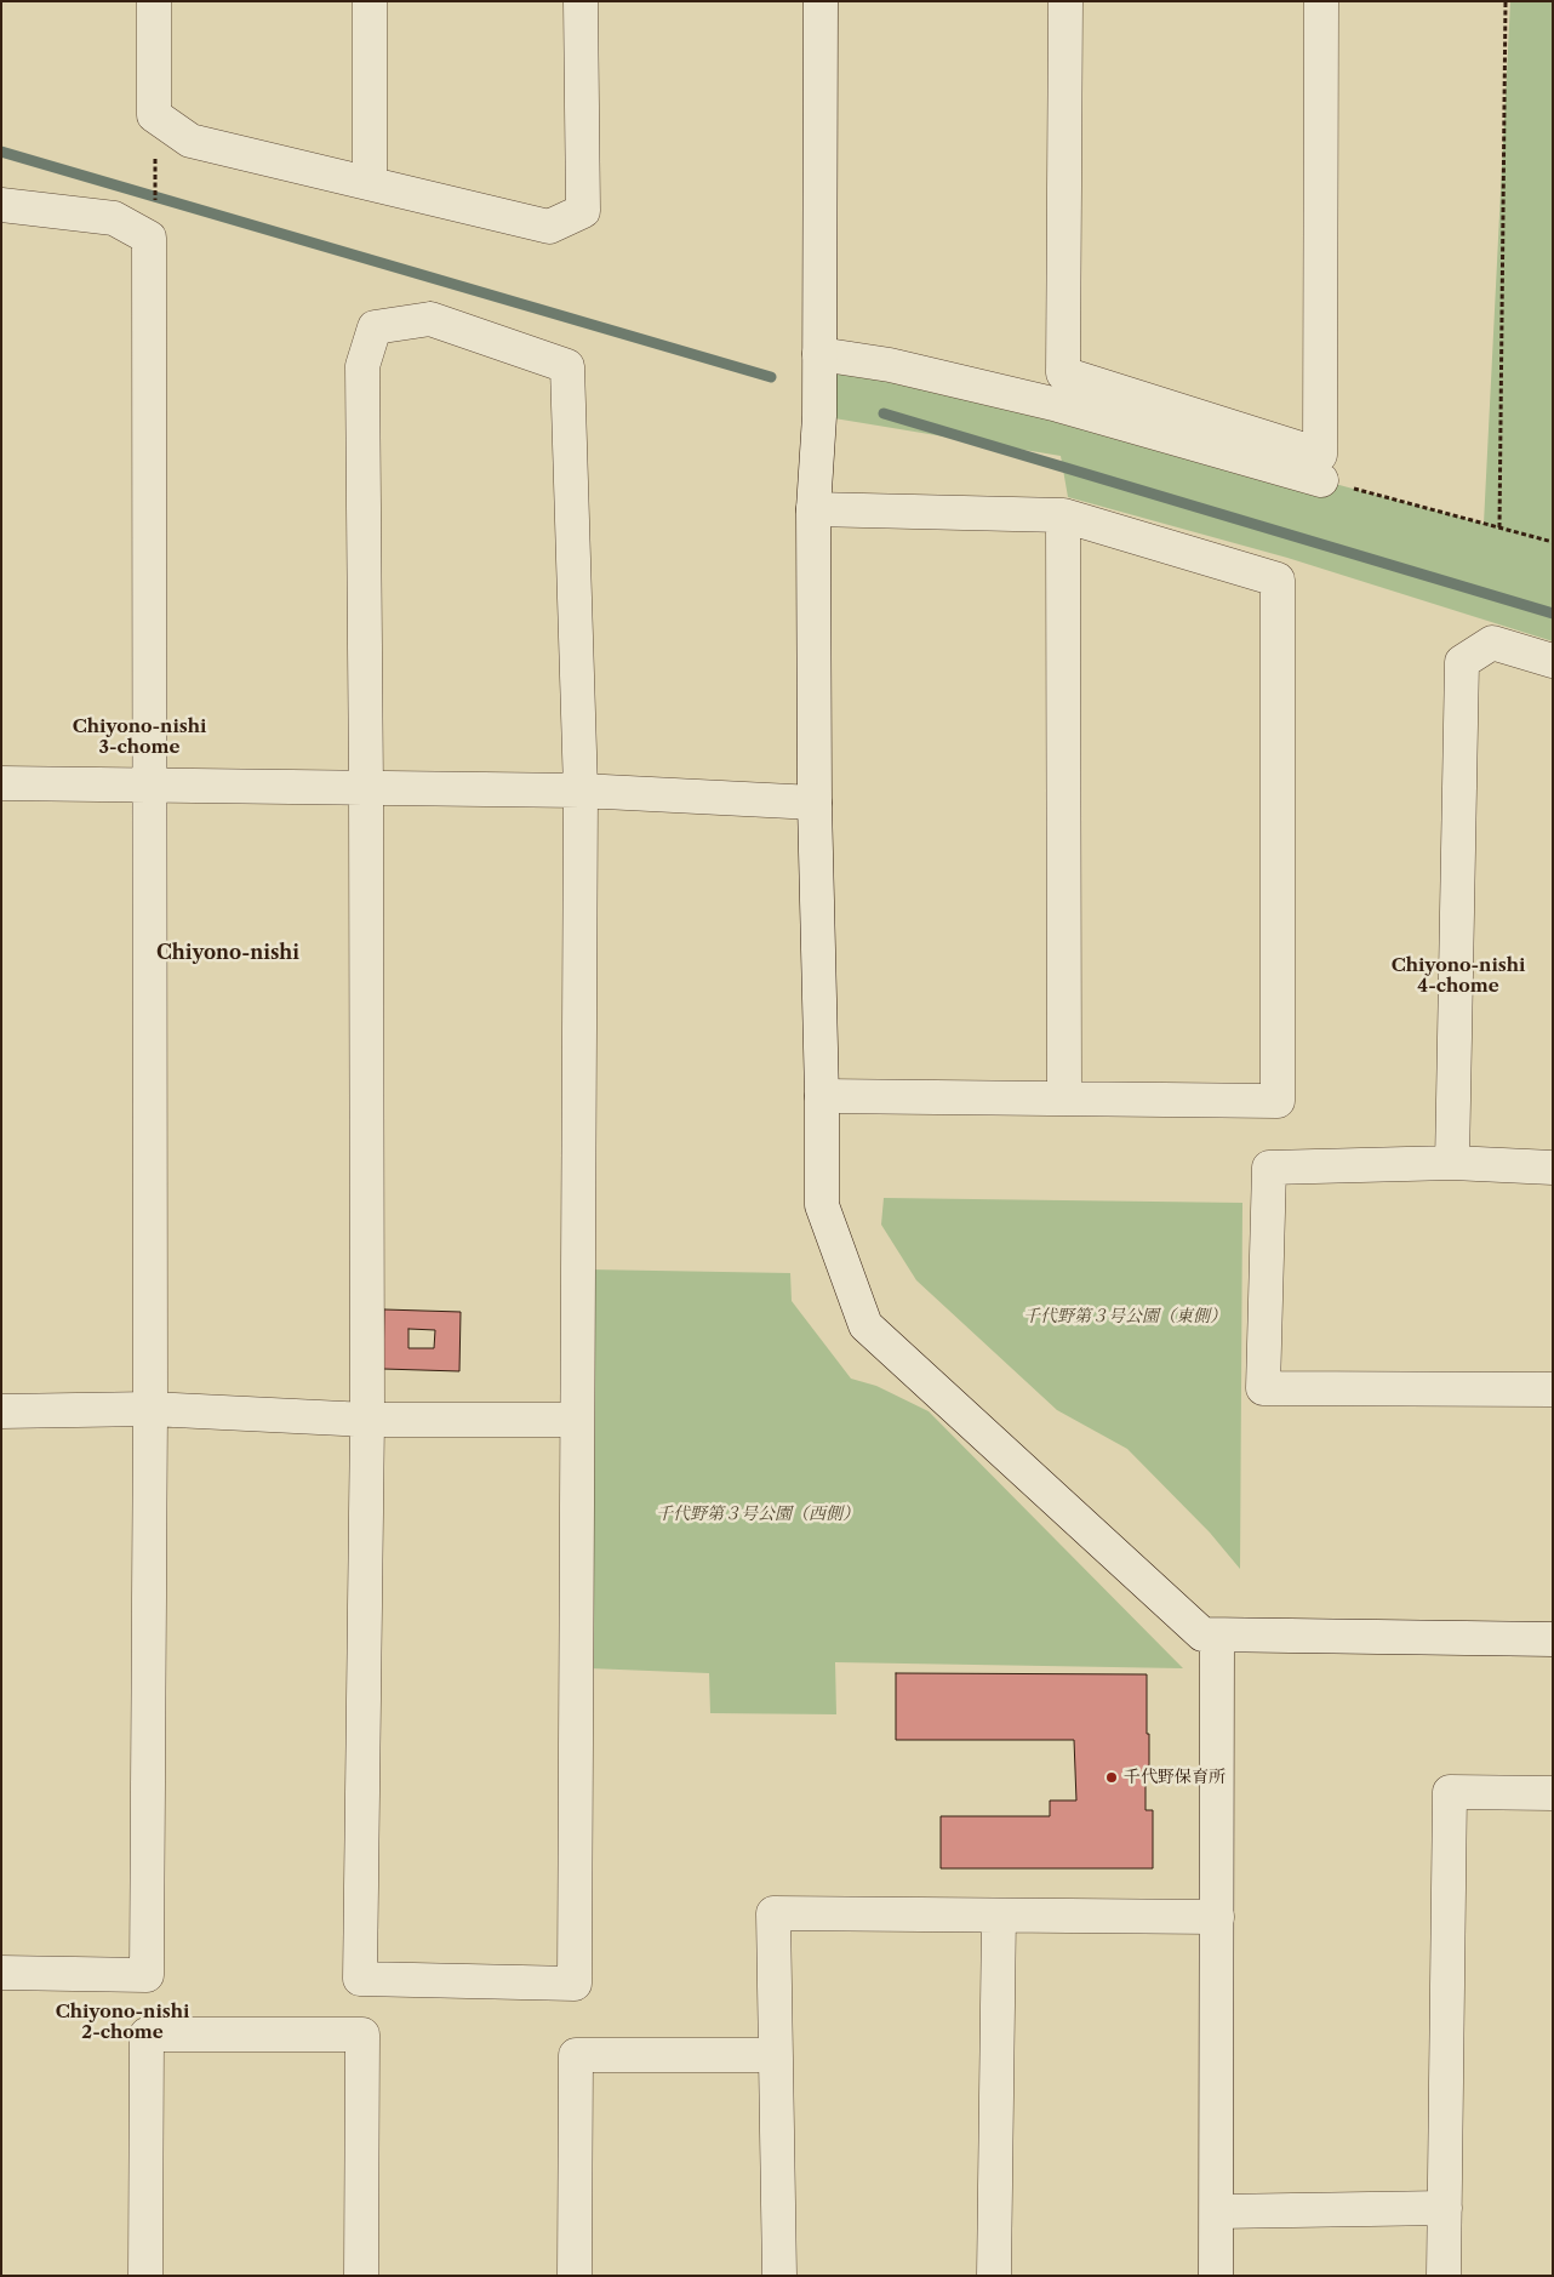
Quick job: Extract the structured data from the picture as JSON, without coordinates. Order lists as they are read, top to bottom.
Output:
{
  "districts": [
    "Chiyono-nishi 3-chome",
    "Chiyono-nishi",
    "Chiyono-nishi 4-chome",
    "Chiyono-nishi 2-chome"
  ],
  "parks": ["千代野第３号公園（東側）", "千代野第３号公園（西側）"],
  "places": ["千代野保育所"]
}
